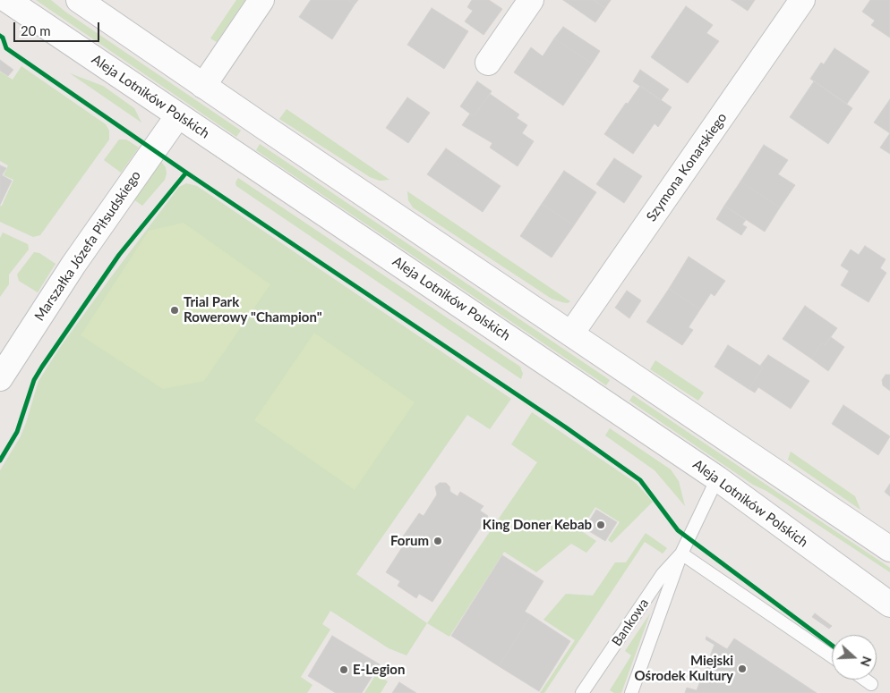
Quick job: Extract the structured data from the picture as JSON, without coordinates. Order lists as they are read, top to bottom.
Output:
{
  "streets": {
    "street": ["Aleja Lotników Polskich", "Szymona Konarskiego", "Marszałka Józefa Piłsudskiego"],
    "lane": ["Bankowa"]
  },
  "crossings": [
    ["Aleja Lotników Polskich", "Marszałka Józefa Piłsudskiego"],
    ["Aleja Lotników Polskich", "Bankowa"]
  ],
  "places": [
    "Trial Park Rowerowy \"Champion\"",
    "King Doner Kebab",
    "Forum",
    "Miejski Ośrodek Kultury",
    "E-Legion"
  ],
  "scale_bar": "20 m",
  "north": "right"
}
